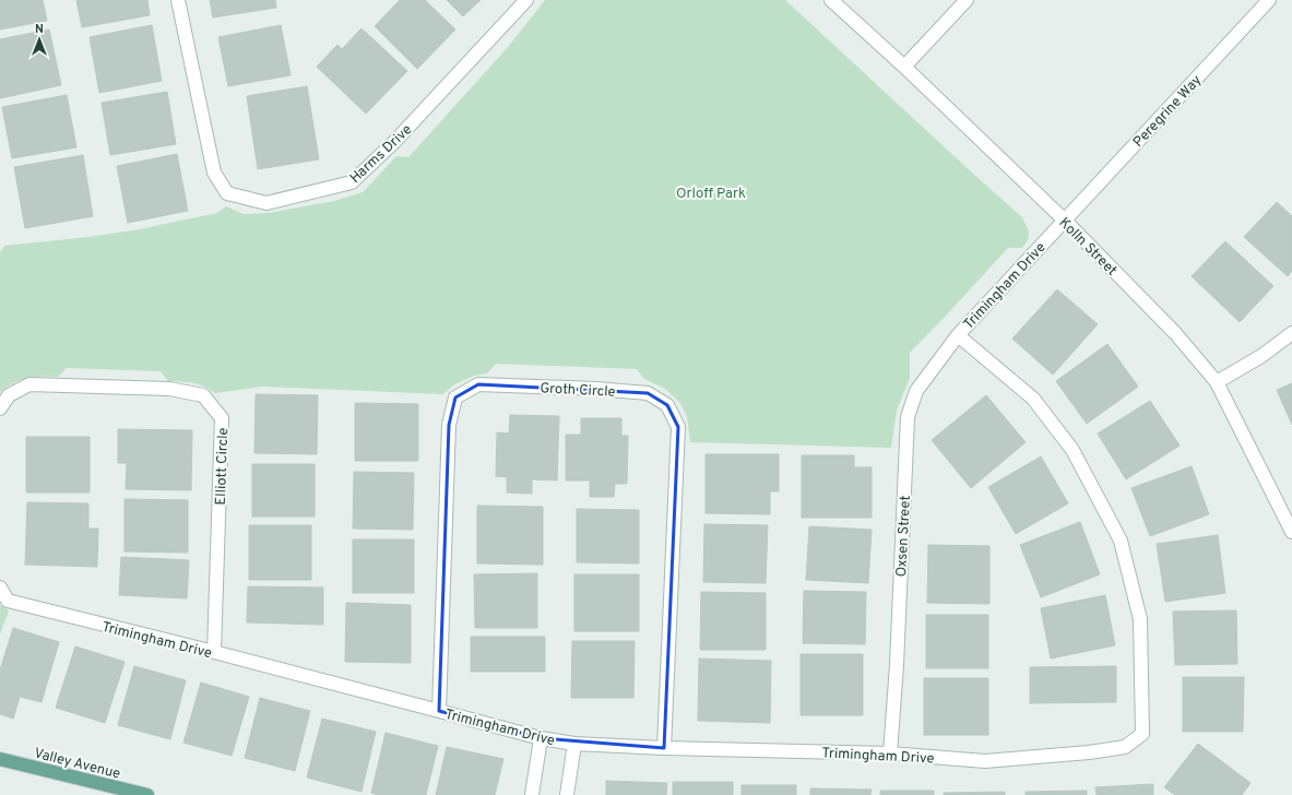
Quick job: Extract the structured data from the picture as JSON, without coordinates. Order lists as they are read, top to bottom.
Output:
{
  "streets": {
    "main road": ["Valley Avenue"],
    "street": [
      "Peregrine Way",
      "Harms Drive",
      "Kolln Street",
      "Trimingham Drive",
      "Groth Circle",
      "Elliott Circle",
      "Oxsen Street"
    ]
  },
  "crossings": [
    ["Peregrine Way", "Kolln Street"],
    ["Peregrine Way", "Trimingham Drive"],
    ["Kolln Street", "Trimingham Drive"],
    ["Trimingham Drive", "Groth Circle"],
    ["Trimingham Drive", "Elliott Circle"],
    ["Trimingham Drive", "Oxsen Street"]
  ],
  "parks": ["Orloff Park"],
  "north": "top"
}
